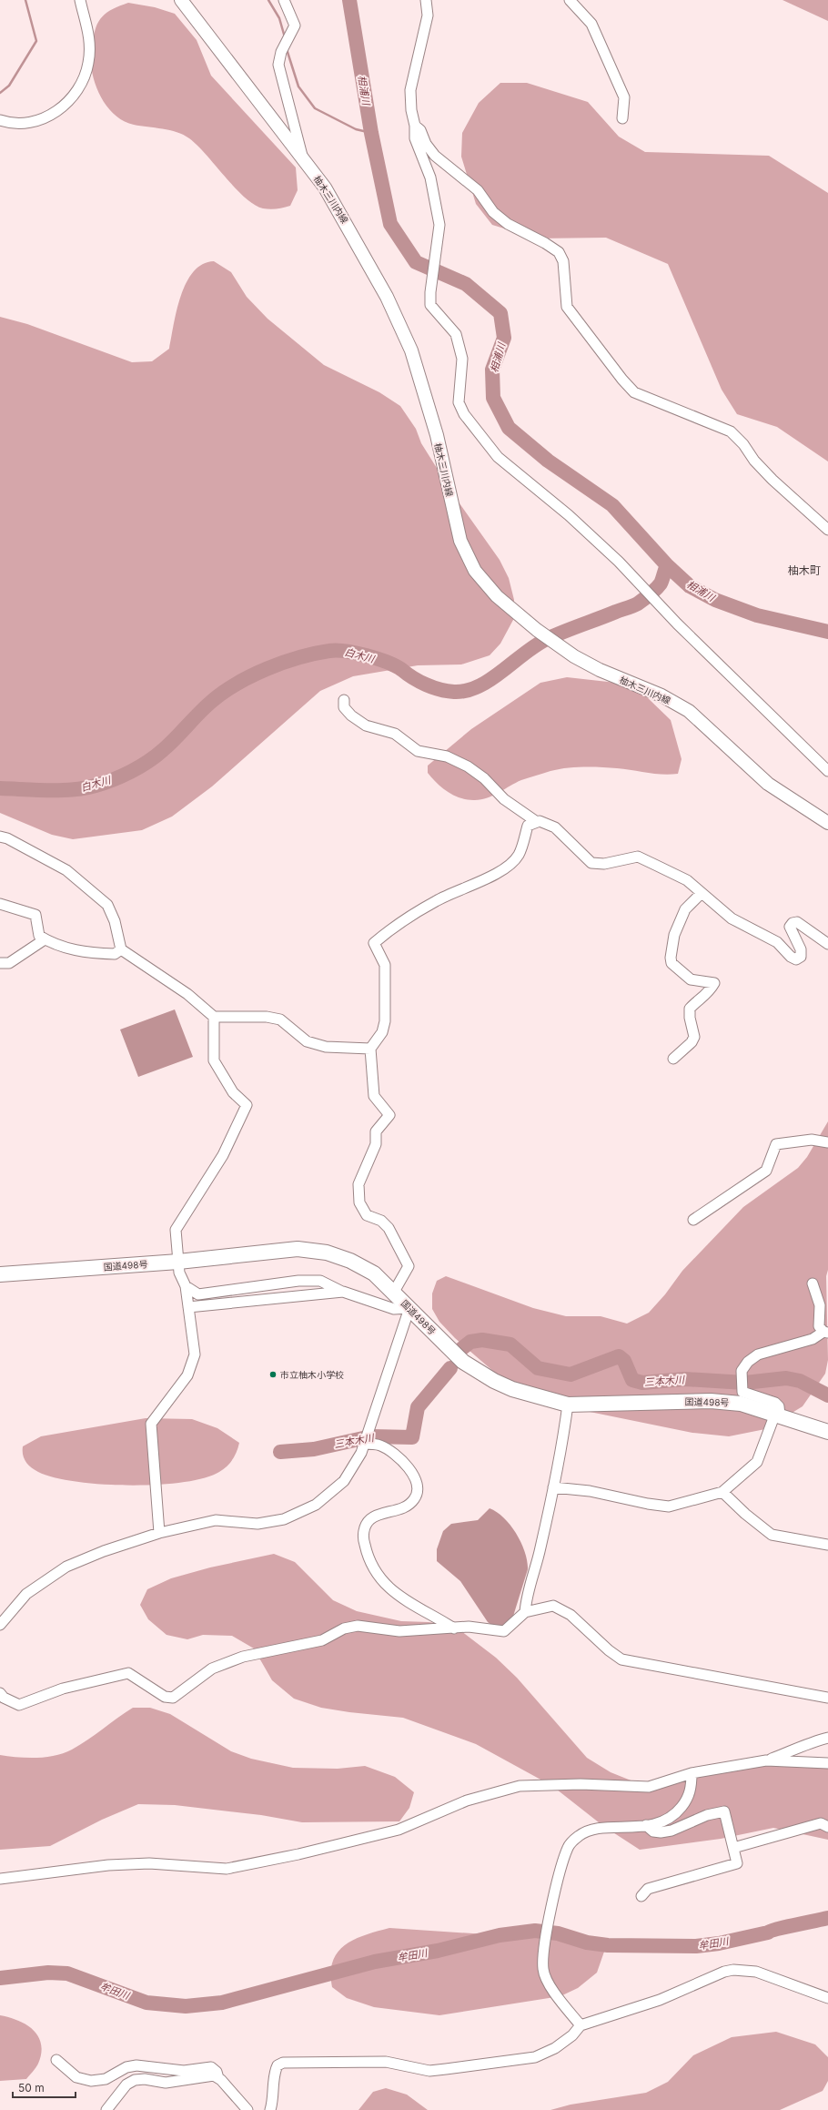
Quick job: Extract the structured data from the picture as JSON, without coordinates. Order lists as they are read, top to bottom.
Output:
{
  "streets": {
    "highway": ["国道498号"],
    "main road": ["柚木三川内線"]
  },
  "districts": ["柚木町"],
  "water": [
    "相浦川",
    "白木川",
    "三本木川",
    "牟田川"
  ],
  "places": ["市立柚木小学校"],
  "scale_bar": "50 m"
}
